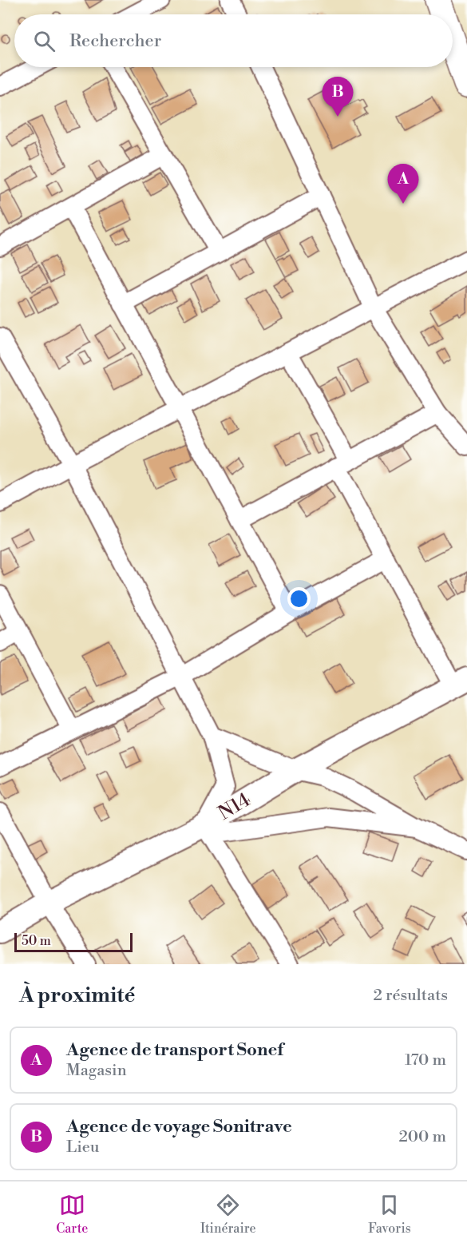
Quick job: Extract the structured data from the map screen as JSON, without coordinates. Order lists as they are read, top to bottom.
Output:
{
  "streets": {
    "main road": ["N14"]
  },
  "scale_bar": "50 m",
  "page": {
    "search": "Rechercher",
    "pins": ["B", "A"],
    "scale": "50 m",
    "heading": ["À proximité", "2 résultats"],
    "list": [
      {
        "mark": "A",
        "name": "Agence de transport Sonef",
        "note": "Magasin",
        "value": "170 m"
      },
      {
        "mark": "B",
        "name": "Agence de voyage Sonitrave",
        "note": "Lieu",
        "value": "200 m"
      }
    ],
    "nav": ["Carte", "Itinéraire", "Favoris"]
  }
}
